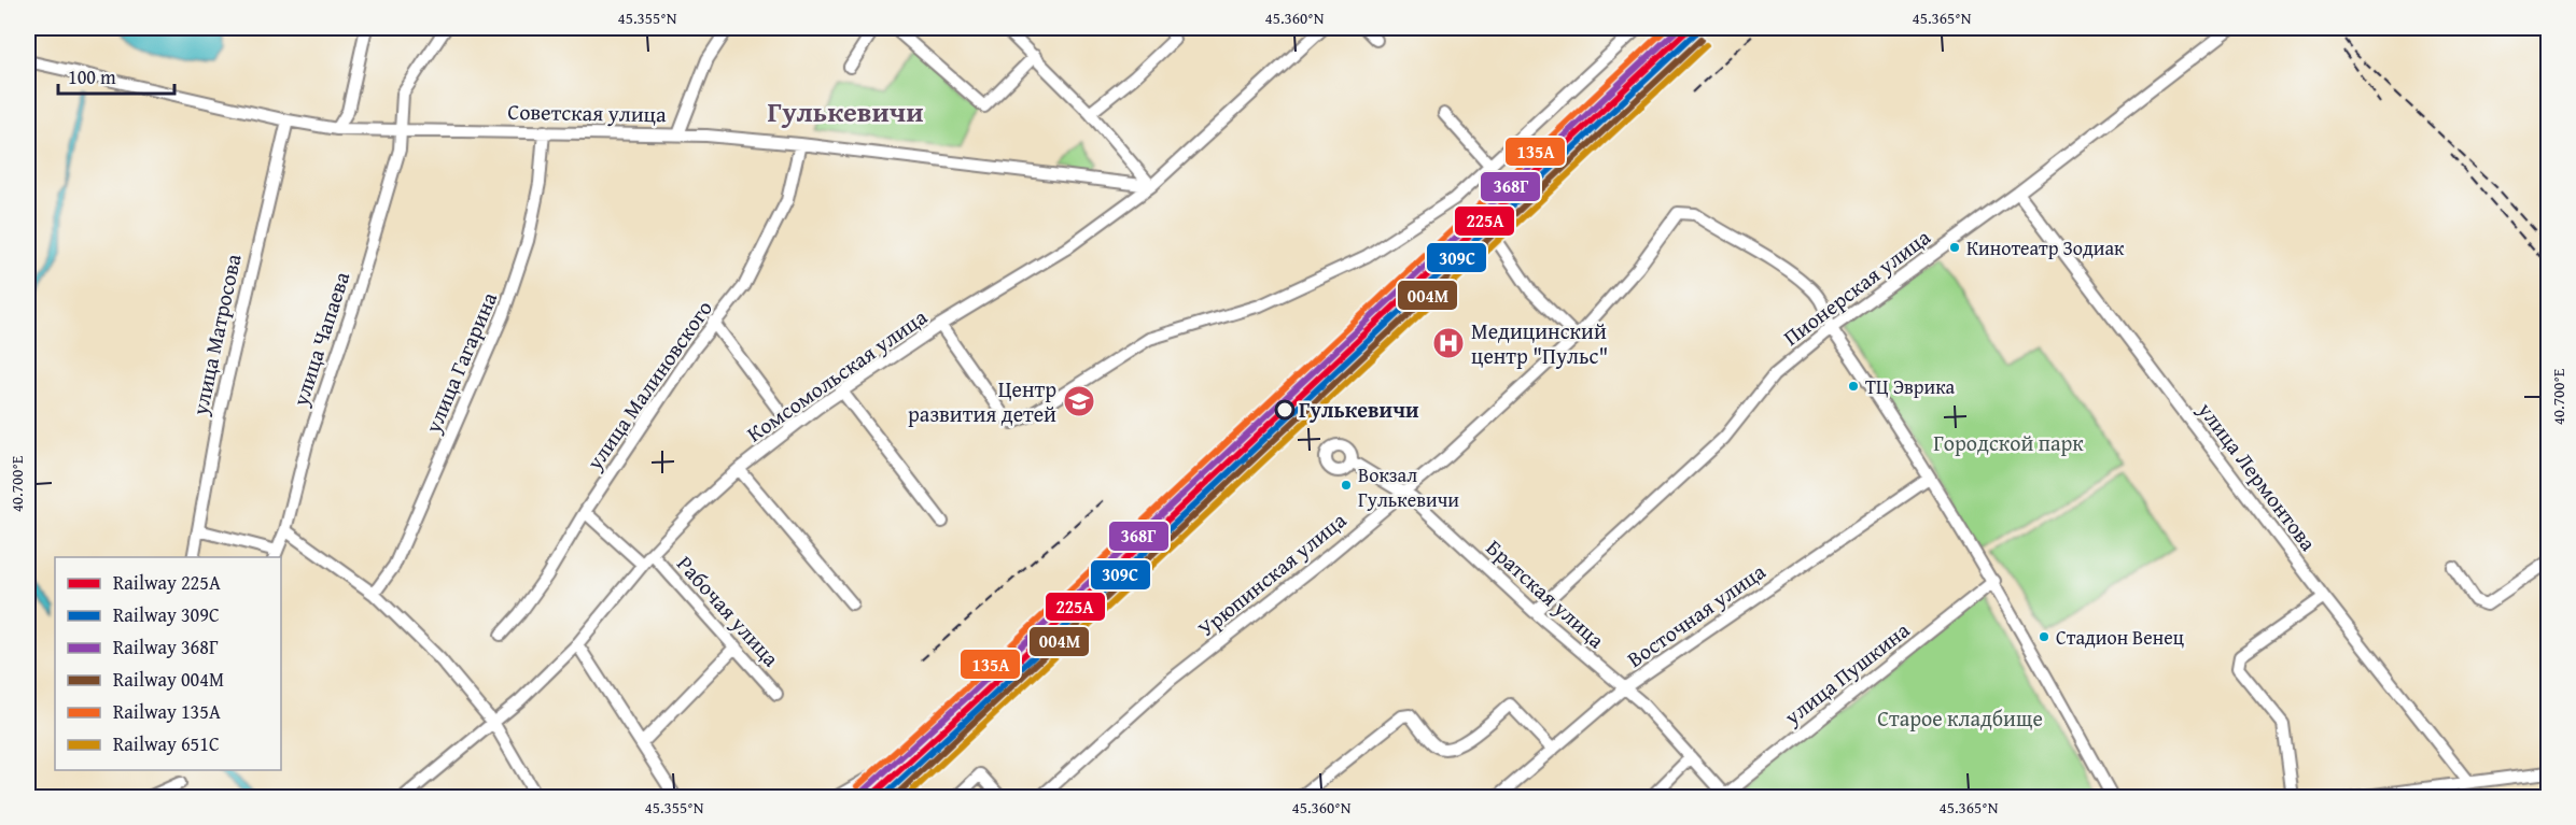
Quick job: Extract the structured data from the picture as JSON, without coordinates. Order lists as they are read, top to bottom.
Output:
{
  "streets": {
    "street": [
      "Советская улица",
      "Пионерская улица",
      "улица Матросова",
      "улица Чапаева",
      "улица Гагарина",
      "Комсомольская улица",
      "улица Малиновского",
      "улица Лермонтова",
      "Урюпинская улица",
      "Братская улица",
      "Рабочая улица",
      "Восточная улица",
      "улица Пушкина"
    ]
  },
  "crossings": [
    ["Советская улица", "улица Матросова"],
    ["Советская улица", "улица Чапаева"],
    ["Советская улица", "улица Гагарина"],
    ["Советская улица", "Комсомольская улица"],
    ["Советская улица", "улица Малиновского"],
    ["Пионерская улица", "улица Лермонтова"],
    ["Пионерская улица", "Урюпинская улица"],
    ["Пионерская улица", "Братская улица"],
    ["Комсомольская улица", "Рабочая улица"],
    ["улица Малиновского", "Рабочая улица"],
    ["Урюпинская улица", "Братская улица"],
    ["Братская улица", "Восточная улица"],
    ["Братская улица", "улица Пушкина"]
  ],
  "districts": ["Гулькевичи"],
  "parks": ["Городской парк", "Старое кладбище"],
  "places": {
    "other": [
      "Кинотеатр Зодиак",
      "ТЦ Эврика",
      "Гулькевичи",
      "Вокзал Гулькевичи",
      "Стадион Венец"
    ],
    "hospital": ["Медицинский центр \"Пульс\""],
    "school or university": ["Центр развития детей"]
  },
  "lines": [
    "rail line 225А",
    "rail line 368Г",
    "rail line 135А",
    "rail line 309С",
    "rail line 004М",
    "rail line 651С"
  ],
  "legend": [
    "Railway 225А",
    "Railway 309С",
    "Railway 368Г",
    "Railway 004М",
    "Railway 135А",
    "Railway 651С"
  ],
  "scale_bar": "100 m",
  "coordinates": [
    "45.355°N",
    "45.360°N",
    "45.365°N",
    "40.700°E"
  ]
}
